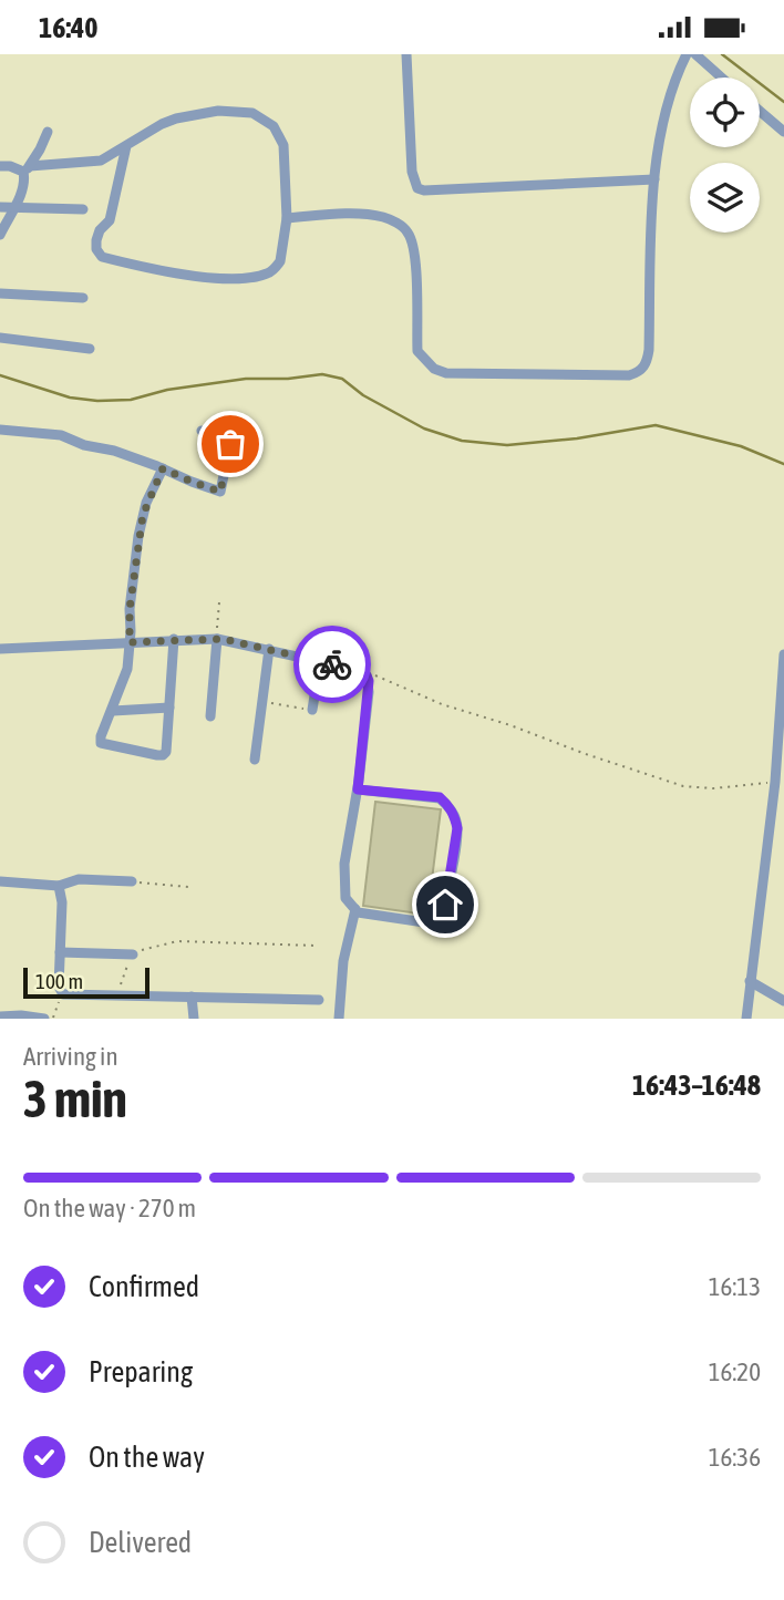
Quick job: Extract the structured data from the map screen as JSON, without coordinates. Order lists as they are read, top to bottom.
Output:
{
  "scale_bar": "100 m",
  "page": {
    "status": "16:40",
    "scale": "100 m",
    "heading": ["3 min", "Arriving in", "16:43–16:48"],
    "bar": "On the way · 270 m",
    "list": [
      ["Confirmed", "16:13"],
      ["Preparing", "16:20"],
      ["On the way", "16:36"],
      "Delivered"
    ]
  }
}
